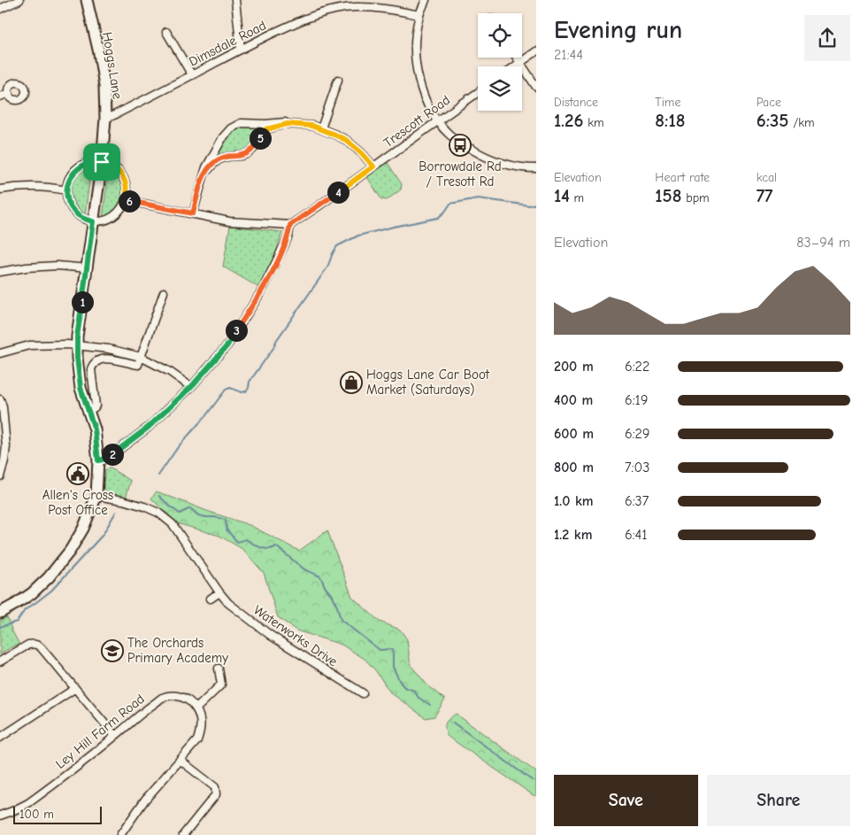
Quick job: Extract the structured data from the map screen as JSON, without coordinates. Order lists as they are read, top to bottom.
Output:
{
  "streets": {
    "street": [
      "Dimsdale Road",
      "Hoggs Lane",
      "Trescott Road",
      "Waterworks Drive",
      "Ley Hill Farm Road"
    ]
  },
  "crossings": [
    ["Dimsdale Road", "Hoggs Lane"],
    ["Hoggs Lane", "Waterworks Drive"]
  ],
  "places": {
    "bus stop": ["Borrowdale Rd / Tresott Rd"],
    "shop": ["Hoggs Lane Car Boot Market (Saturdays)"],
    "public building": ["Allen's Cross Post Office"],
    "school or university": ["The Orchards Primary Academy"]
  },
  "scale_bar": "100 m",
  "page": {
    "heading": ["Evening run", "21:44"],
    "stats": [
      ["Distance", "1.26 km"],
      ["Time", "8:18"],
      ["Pace", "6:35 /km"],
      ["Elevation", "14 m"],
      ["Heart rate", "158 bpm"],
      ["kcal", "77"]
    ],
    "pins": [
      "5",
      "4",
      "6",
      "1",
      "3",
      "2"
    ],
    "chart": ["Elevation", "83–94 m"],
    "list": [
      {
        "name": "200 m",
        "note": "6:22"
      },
      {
        "name": "400 m",
        "note": "6:19"
      },
      {
        "name": "600 m",
        "note": "6:29"
      },
      {
        "name": "800 m",
        "note": "7:03"
      },
      {
        "name": "1.0 km",
        "note": "6:37"
      },
      {
        "name": "1.2 km",
        "note": "6:41"
      }
    ],
    "buttons": ["Save", "Share"],
    "scale": "100 m"
  }
}
